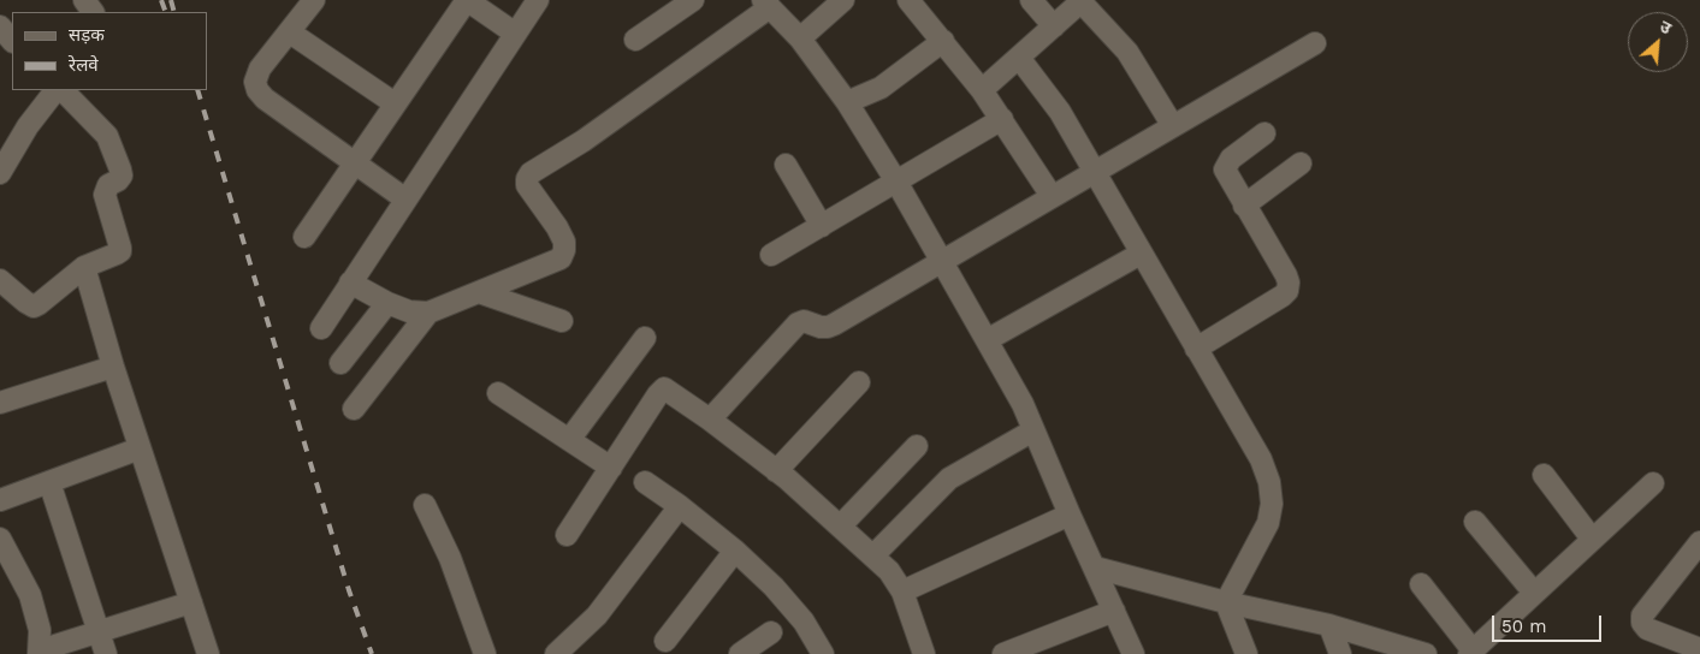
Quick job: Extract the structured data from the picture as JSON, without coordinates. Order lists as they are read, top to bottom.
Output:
{
  "legend": ["सड़क", "रेलवे"],
  "scale_bar": "50 m",
  "north": "top right"
}
